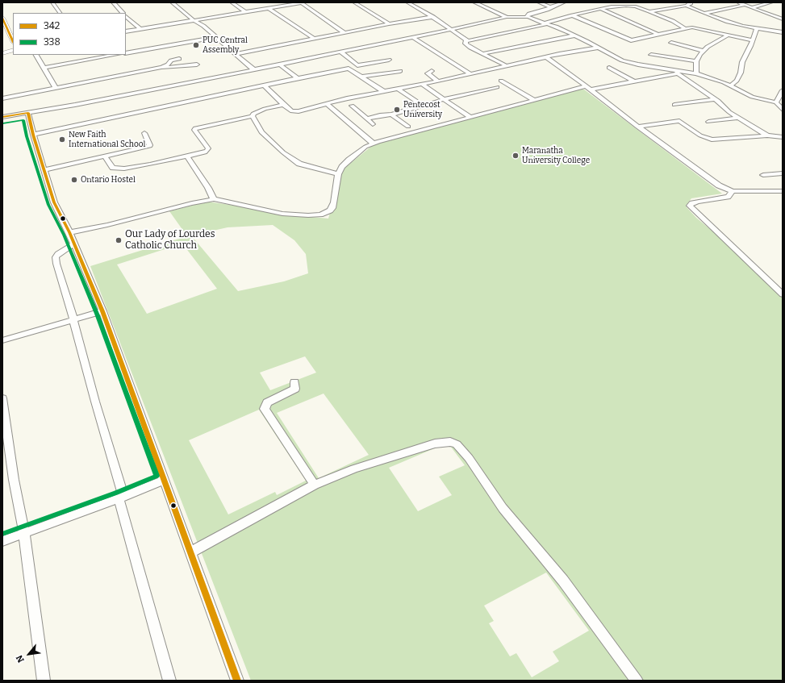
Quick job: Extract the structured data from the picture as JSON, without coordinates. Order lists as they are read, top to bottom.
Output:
{
  "places": [
    "PUC Central Assembly",
    "Pentecost University",
    "New Faith International School",
    "Maranatha University College",
    "Ontario Hostel",
    "Our Lady of Lourdes Catholic Church"
  ],
  "lines": ["transit line 342", "transit line 338"],
  "legend": ["342", "338"],
  "north": "bottom left"
}
